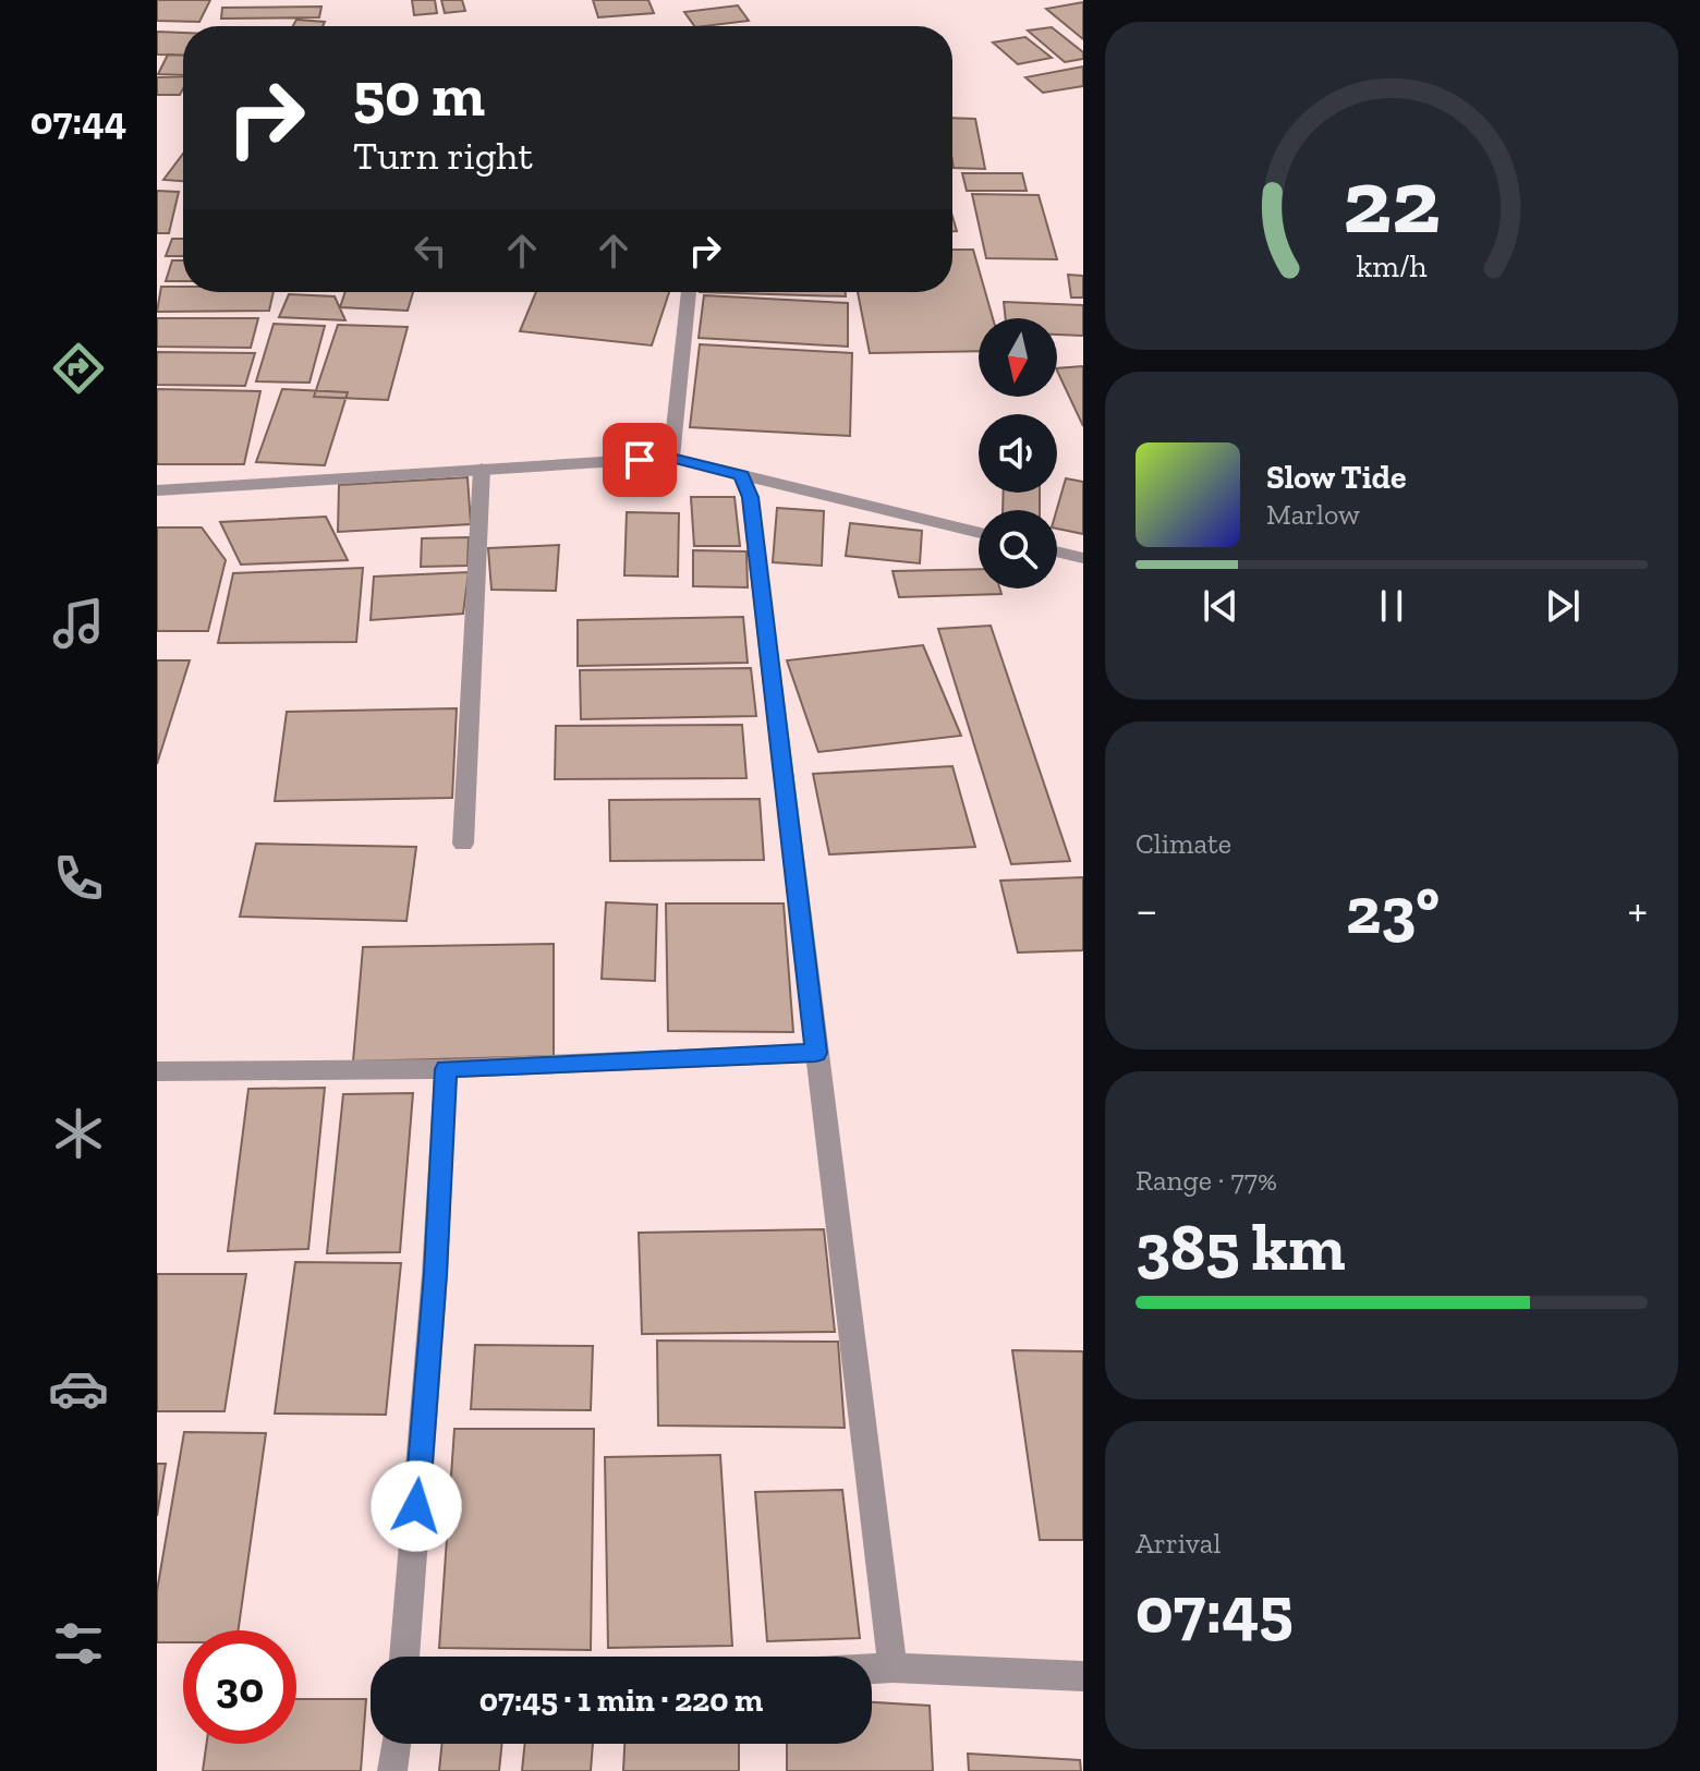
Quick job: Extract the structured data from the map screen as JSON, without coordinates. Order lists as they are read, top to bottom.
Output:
{
  "north": "bottom",
  "page": {
    "tabs": "07:44",
    "turn": ["50 m", "Turn right"],
    "song": ["Slow Tide", "Marlow"],
    "tile": [
      "Climate",
      ["Range · 77%", "385 km"],
      ["Arrival", "07:45"]
    ],
    "heat": ["−", "23°", "+"],
    "limit": "30",
    "trip": "07:45 · 1 min · 220 m",
    "gauge": ["22", "km/h"]
  }
}
